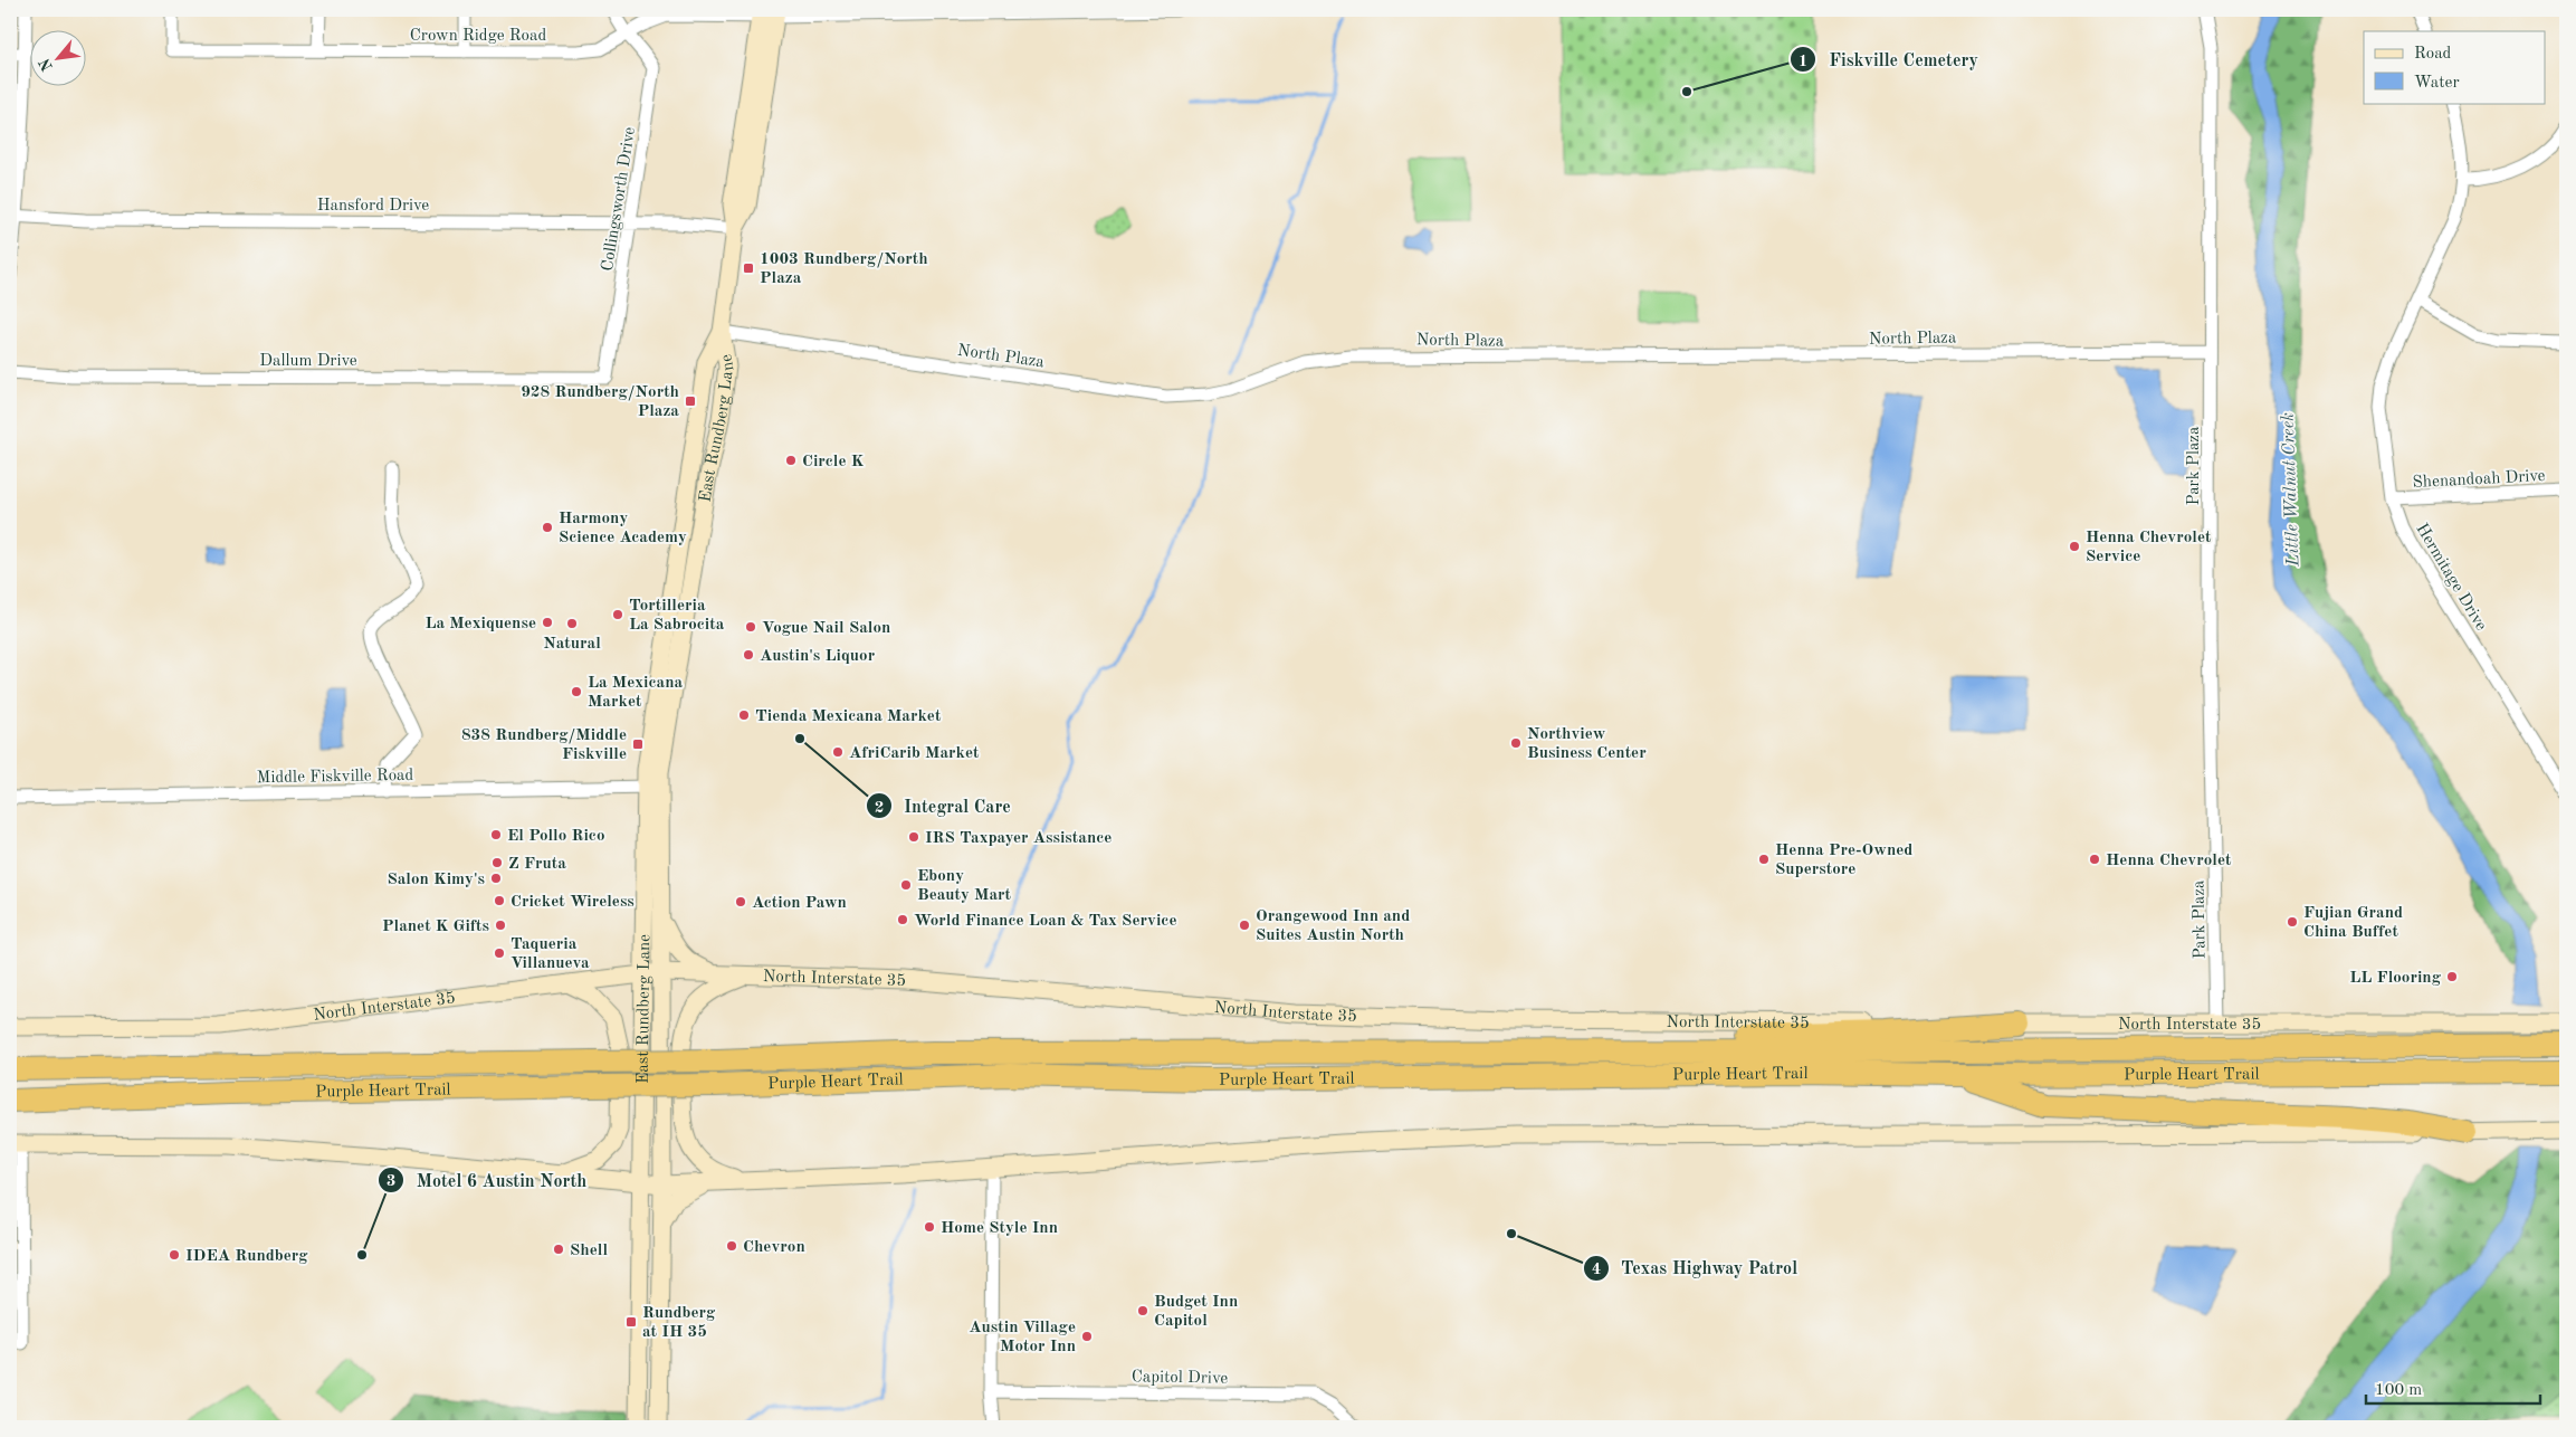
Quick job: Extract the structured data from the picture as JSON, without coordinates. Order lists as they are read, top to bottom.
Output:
{
  "streets": {
    "highway": ["Purple Heart Trail"],
    "main road": ["East Rundberg Lane", "North Interstate 35"],
    "street": [
      "Crown Ridge Road",
      "Collingsworth Drive",
      "Hansford Drive",
      "North Plaza",
      "Dallum Drive",
      "Park Plaza",
      "Shenandoah Drive",
      "Hermitage Drive",
      "Middle Fiskville Road",
      "Capitol Drive"
    ]
  },
  "crossings": [
    ["Crown Ridge Road", "Collingsworth Drive"],
    ["Crown Ridge Road", "East Rundberg Lane"],
    ["Collingsworth Drive", "Hansford Drive"],
    ["Collingsworth Drive", "Dallum Drive"],
    ["Hansford Drive", "East Rundberg Lane"],
    ["North Plaza", "East Rundberg Lane"],
    ["North Plaza", "Park Plaza"],
    ["East Rundberg Lane", "Middle Fiskville Road"],
    ["East Rundberg Lane", "North Interstate 35"],
    ["Park Plaza", "North Interstate 35"],
    ["Shenandoah Drive", "Hermitage Drive"]
  ],
  "water": ["Little Walnut Creek"],
  "places": {
    "other": [
      "Fiskville Cemetery",
      "Circle K",
      "Harmony Science Academy",
      "Henna Chevrolet Service",
      "Tortilleria La Sabrocita",
      "La Mexiquense",
      "Natural",
      "Vogue Nail Salon",
      "Austin's Liquor",
      "La Mexicana Market",
      "Tienda Mexicana Market",
      "Integral Care",
      "Northview Business Center",
      "AfriCarib Market",
      "El Pollo Rico",
      "IRS Taxpayer Assistance",
      "Henna Pre-Owned Superstore",
      "Henna Chevrolet",
      "Z Fruta",
      "Salon Kimy's",
      "Ebony Beauty Mart",
      "Cricket Wireless",
      "Action Pawn",
      "World Finance Loan & Tax Service",
      "Fujian Grand China Buffet",
      "Planet K Gifts",
      "Orangewood Inn and Suites Austin North",
      "Taqueria Villanueva",
      "LL Flooring",
      "Home Style Inn",
      "Texas Highway Patrol",
      "Chevron",
      "Shell",
      "IDEA Rundberg",
      "Motel 6 Austin North",
      "Budget Inn Capitol",
      "Austin Village Motor Inn"
    ],
    "transit": [
      "1003 Rundberg/North Plaza",
      "928 Rundberg/North Plaza",
      "838 Rundberg/Middle Fiskville",
      "Rundberg at IH 35"
    ]
  },
  "legend": ["Road", "Water"],
  "scale_bar": "100 m",
  "north": "bottom left"
}
